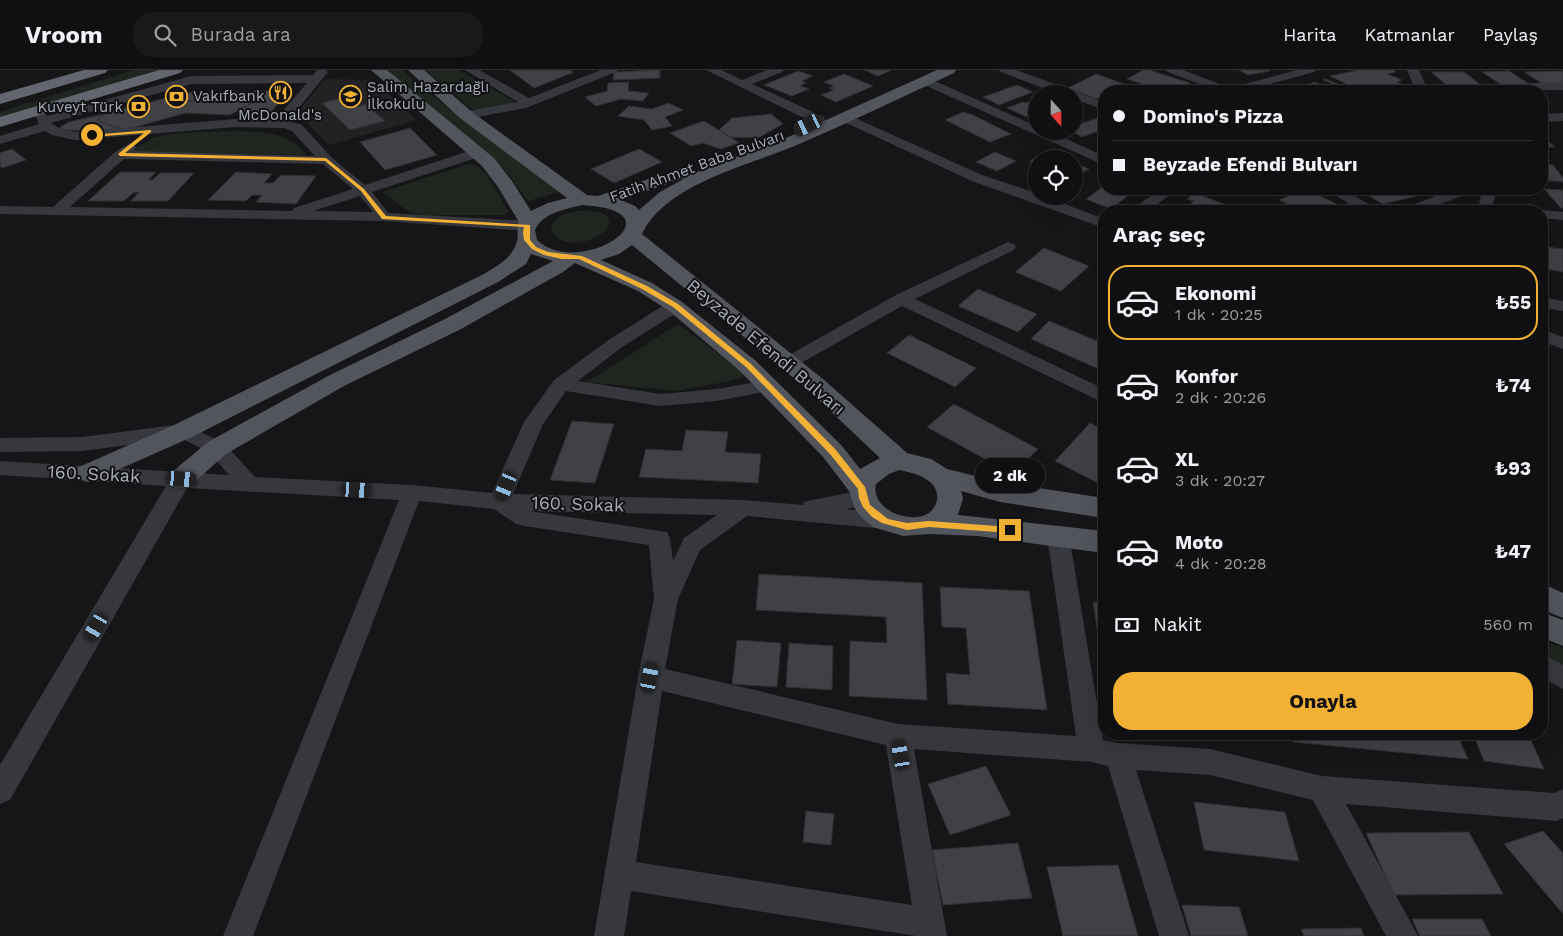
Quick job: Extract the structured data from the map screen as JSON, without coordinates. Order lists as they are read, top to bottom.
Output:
{
  "streets": {
    "main road": ["Fatih Ahmet Baba Bulvarı", "Beyzade Efendi Bulvarı"],
    "street": ["160. Sokak"]
  },
  "crossings": [
    ["Fatih Ahmet Baba Bulvarı", "Beyzade Efendi Bulvarı"],
    ["Beyzade Efendi Bulvarı", "160. Sokak"]
  ],
  "places": {
    "restaurant": ["McDonald's"],
    "bank": ["Vakıfbank", "Kuveyt Türk"],
    "school or university": ["Salim Hazardağlı İlkokulu"]
  },
  "north": "bottom",
  "page": {
    "header": "Vroom",
    "search": "Burada ara",
    "nav": ["Harita", "Katmanlar", "Paylaş"],
    "banner": ["Domino's Pizza", "Beyzade Efendi Bulvarı"],
    "heading": "Araç seç",
    "list": [
      {
        "name": "Ekonomi",
        "note": "1 dk · 20:25",
        "value": "₺55"
      },
      {
        "name": "Konfor",
        "note": "2 dk · 20:26",
        "value": "₺74"
      },
      {
        "name": "XL",
        "note": "3 dk · 20:27",
        "value": "₺93"
      },
      {
        "name": "Moto",
        "note": "4 dk · 20:28",
        "value": "₺47"
      }
    ],
    "bubble": "2 dk",
    "pay": ["Nakit", "560 m"],
    "buttons": "Onayla"
  }
}
